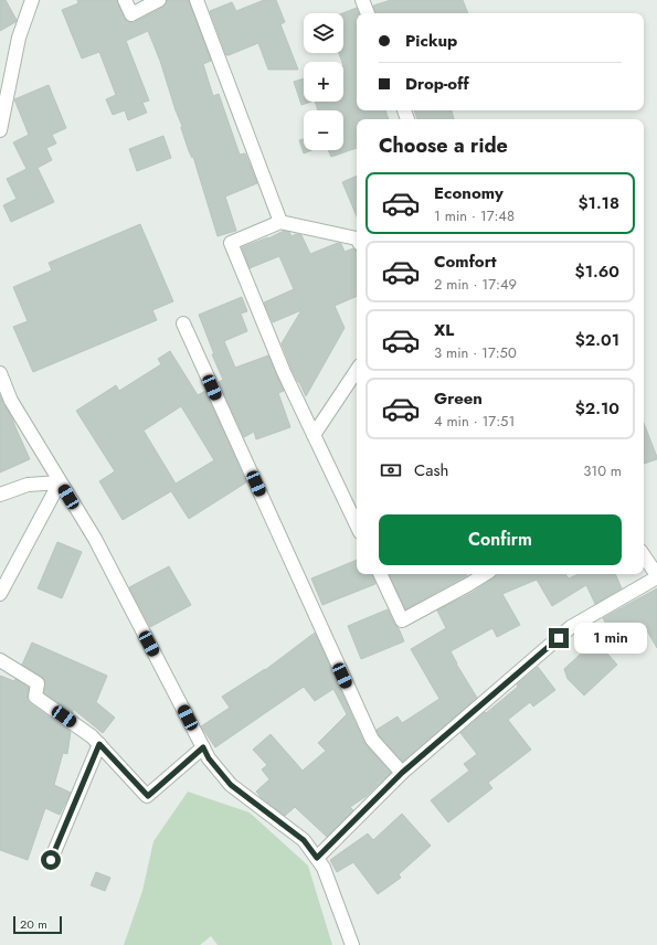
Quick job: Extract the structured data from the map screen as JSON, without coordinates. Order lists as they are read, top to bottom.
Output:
{
  "scale_bar": "20 m",
  "page": {
    "map_buttons": ["+", "−"],
    "banner": ["Pickup", "Drop-off"],
    "heading": "Choose a ride",
    "list": [
      {
        "name": "Economy",
        "note": "1 min · 17:48",
        "value": "$1.18"
      },
      {
        "name": "Comfort",
        "note": "2 min · 17:49",
        "value": "$1.60"
      },
      {
        "name": "XL",
        "note": "3 min · 17:50",
        "value": "$2.01"
      },
      {
        "name": "Green",
        "note": "4 min · 17:51",
        "value": "$2.10"
      }
    ],
    "pay": ["Cash", "310 m"],
    "buttons": "Confirm",
    "bubble": "1 min",
    "scale": "20 m"
  }
}
